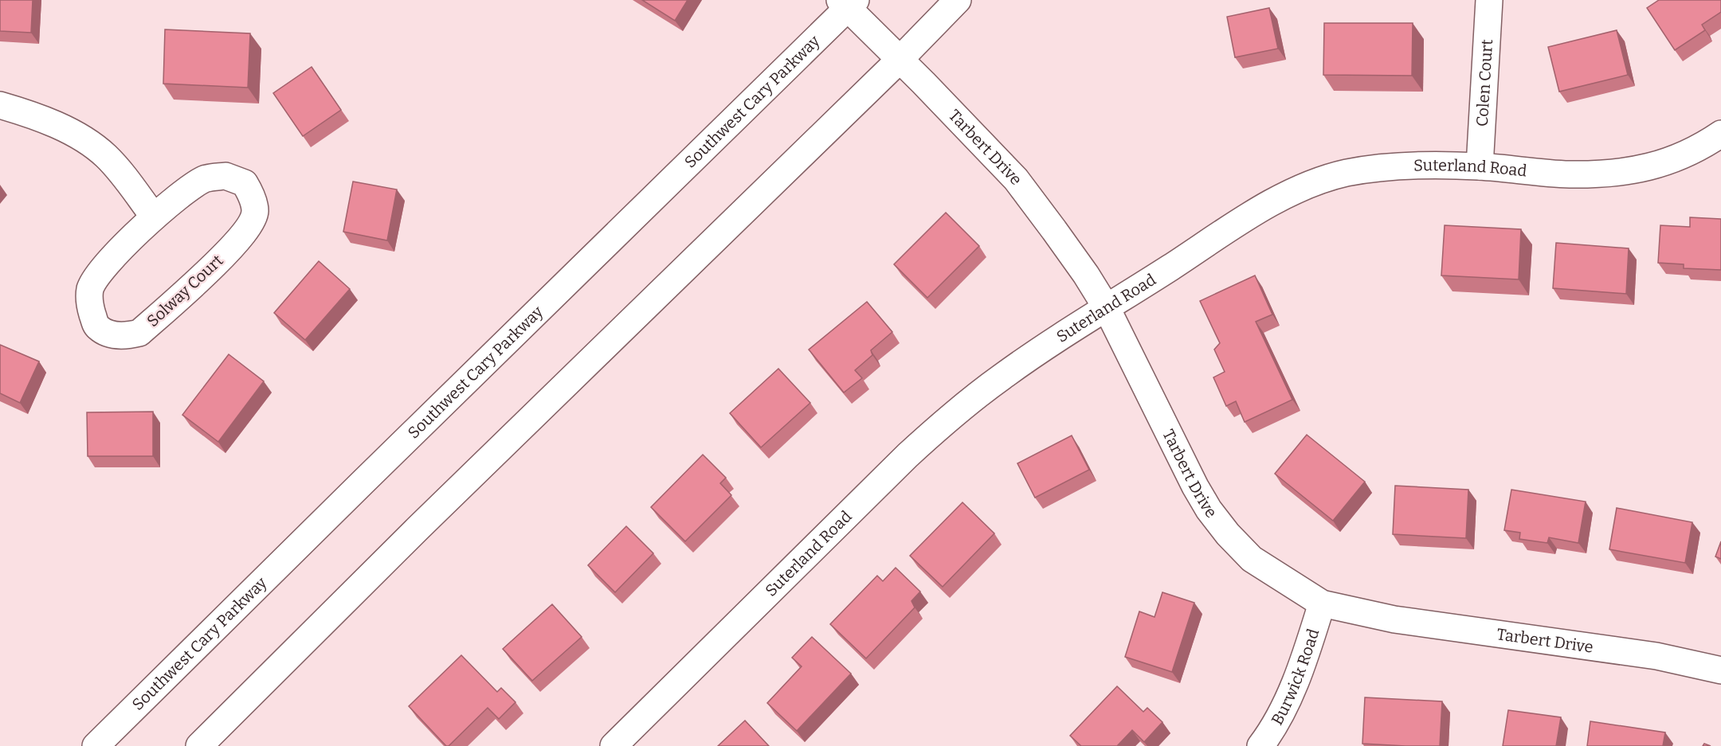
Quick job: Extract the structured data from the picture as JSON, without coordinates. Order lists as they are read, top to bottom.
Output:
{
  "streets": {
    "street": [
      "Colen Court",
      "Southwest Cary Parkway",
      "Tarbert Drive",
      "Suterland Road",
      "Solway Court",
      "Burwick Road"
    ]
  },
  "crossings": [
    ["Colen Court", "Suterland Road"],
    ["Southwest Cary Parkway", "Tarbert Drive"],
    ["Tarbert Drive", "Suterland Road"],
    ["Tarbert Drive", "Burwick Road"]
  ]
}
